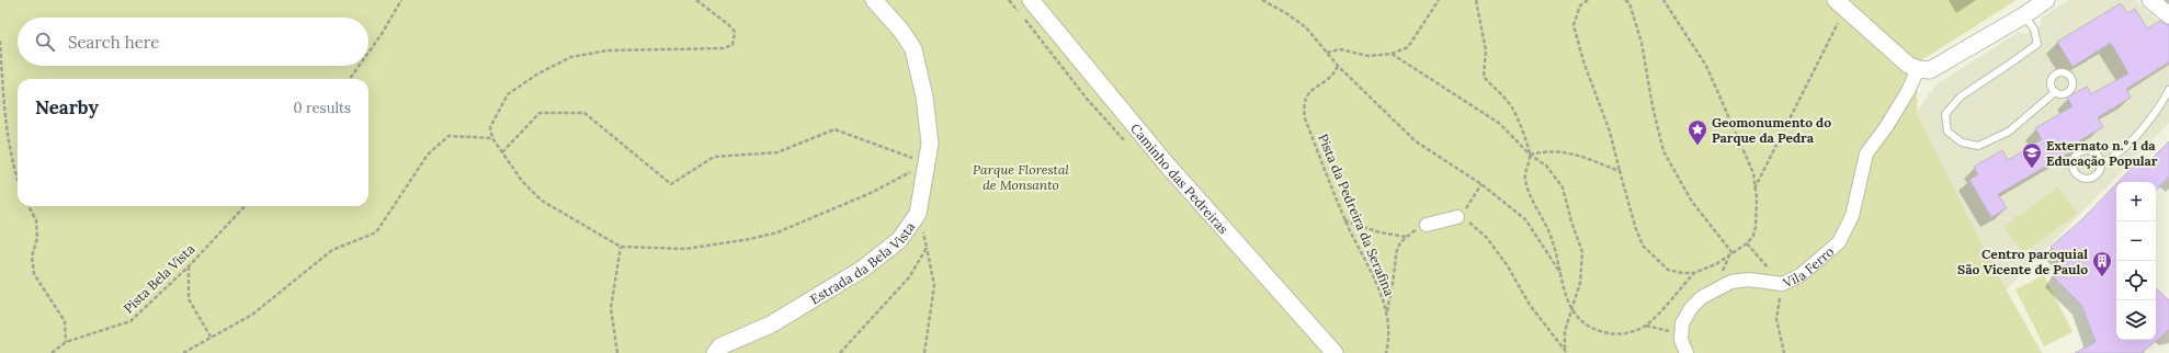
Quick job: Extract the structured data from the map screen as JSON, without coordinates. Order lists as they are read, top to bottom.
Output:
{
  "streets": {
    "street": ["Caminho das Pedreiras", "Estrada da Bela Vista", "Vila Ferro"],
    "path": ["Pista da Pedreira da Serafina", "Pista Bela Vista"]
  },
  "parks": ["Parque Florestal de Monsanto"],
  "places": {
    "place": ["Geomonumento do Parque da Pedra"],
    "school or university": ["Externato n.º 1 da Educação Popular"],
    "building": ["Centro paroquial São Vicente de Paulo"]
  },
  "page": {
    "search": "Search here",
    "heading": ["Nearby", "0 results"],
    "map_buttons": ["+", "−"]
  }
}
